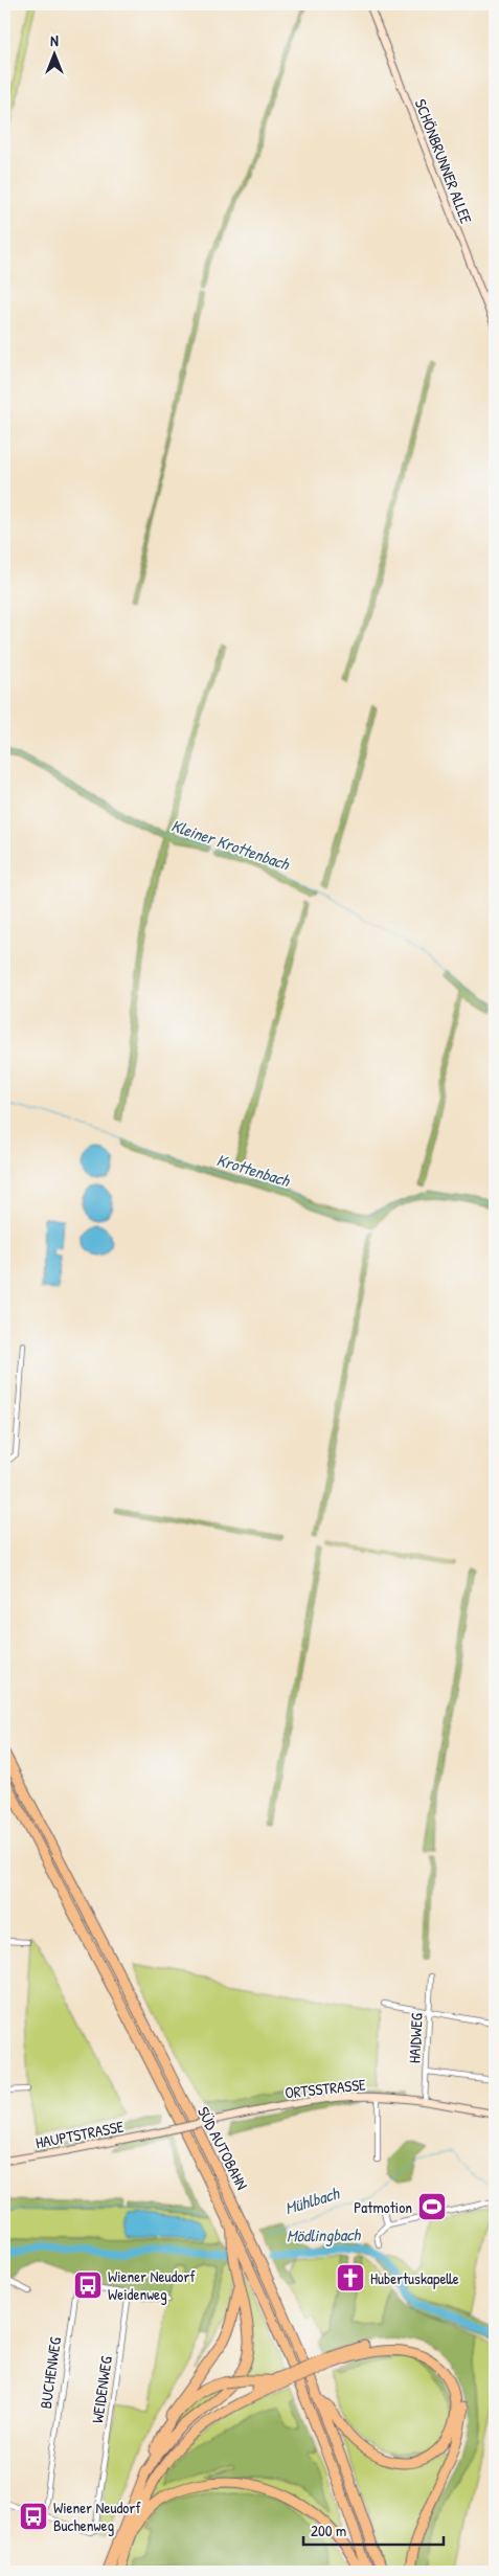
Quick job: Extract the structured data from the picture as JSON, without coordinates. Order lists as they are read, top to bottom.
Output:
{
  "streets": {
    "highway": ["SÜD AUTOBAHN"],
    "street": [
      "SCHÖNBRUNNER ALLEE",
      "HAIDWEG",
      "ORTSSTRASSE",
      "HAUPTSTRASSE",
      "BUCHENWEG",
      "WEIDENWEG"
    ]
  },
  "crossings": [
    ["HAIDWEG", "ORTSSTRASSE"],
    ["ORTSSTRASSE", "HAUPTSTRASSE"],
    ["BUCHENWEG", "WEIDENWEG"]
  ],
  "water": [
    "Kleiner Krottenbach",
    "Krottenbach",
    "Mühlbach",
    "Mödlingbach"
  ],
  "places": {
    "sports": ["Patmotion"],
    "church": ["Hubertuskapelle"],
    "bus stop": ["Wiener Neudorf Weidenweg", "Wiener Neudorf Buchenweg"]
  },
  "scale_bar": "200 m",
  "north": "top"
}
